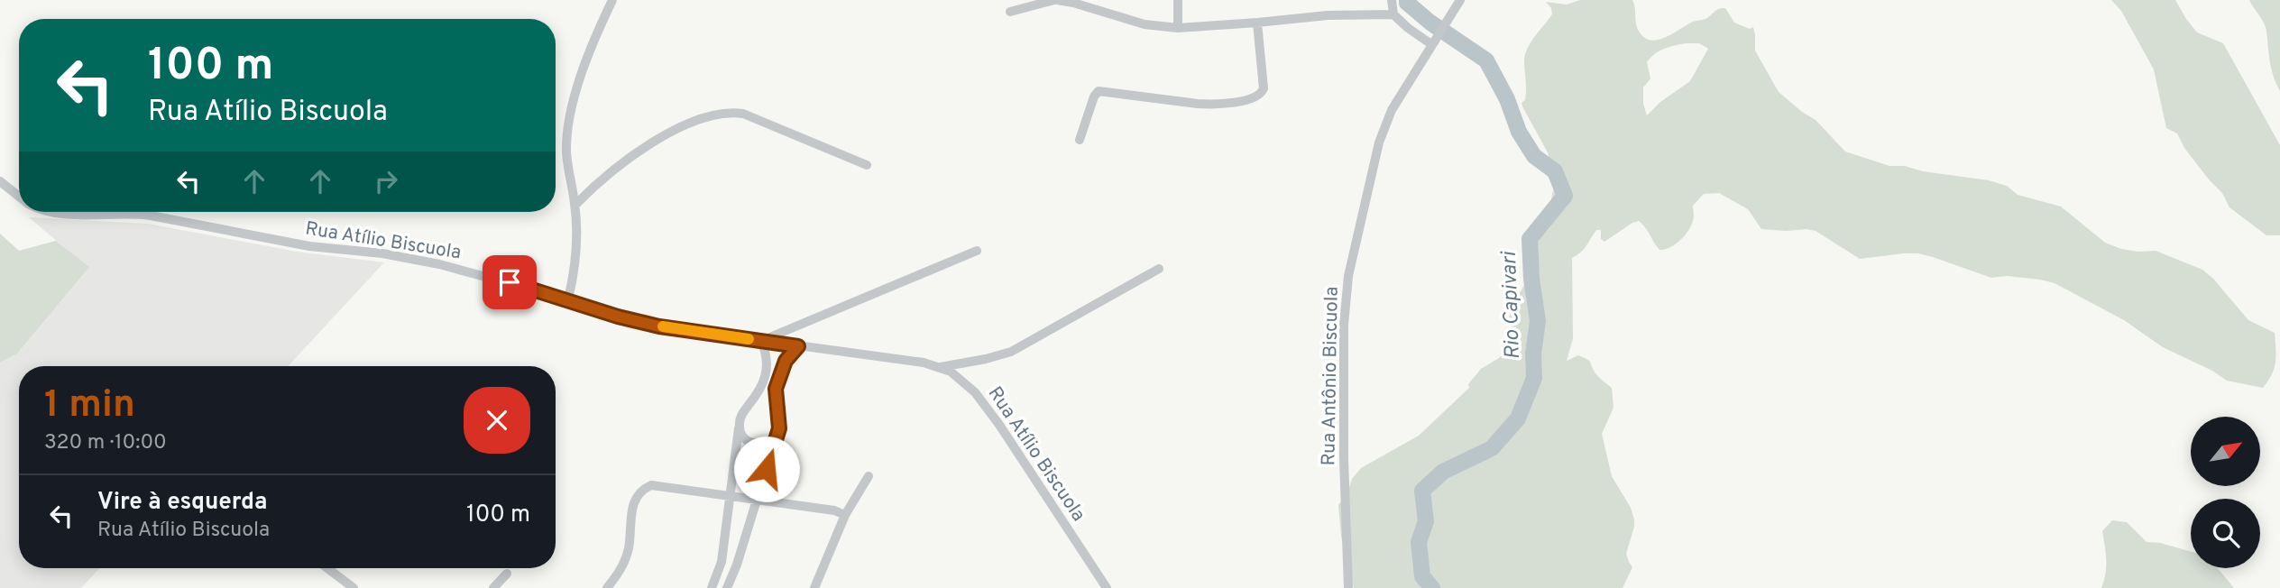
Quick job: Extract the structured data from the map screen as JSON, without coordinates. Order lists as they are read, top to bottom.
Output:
{
  "streets": {
    "street": ["Rua Atílio Biscuola", "Rua Antônio Biscuola"]
  },
  "water": ["Rio Capivari"],
  "north": "top right",
  "page": {
    "turn": ["100 m", "Rua Atílio Biscuola"],
    "heading": ["1 min", "320 m · 10:00"],
    "list": [
      {
        "name": "Vire à esquerda",
        "note": "Rua Atílio Biscuola",
        "value": "100 m"
      }
    ]
  }
}
